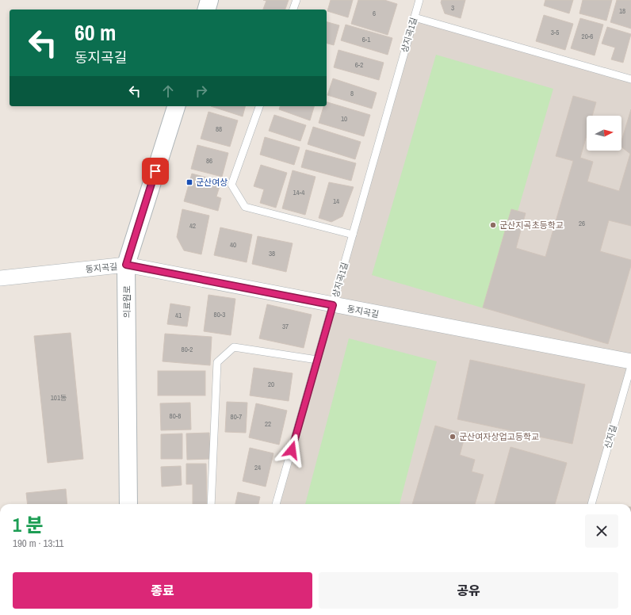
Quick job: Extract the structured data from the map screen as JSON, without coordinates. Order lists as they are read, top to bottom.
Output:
{
  "streets": {
    "street": ["동지곡길", "의료원로"],
    "lane": ["상지곡1길", "신지길"]
  },
  "crossings": [
    ["상지곡1길", "동지곡길"],
    ["동지곡길", "의료원로"]
  ],
  "places": {
    "transit": ["군산여상"],
    "other": ["군산지곡초등학교", "군산여자상업고등학교"]
  },
  "house_numbers": [
    "3",
    "18",
    "6",
    "3-5",
    "20-6",
    "6-1",
    "6-2",
    "8",
    "10",
    "88",
    "86",
    "14-4",
    "14",
    "26",
    "42",
    "40",
    "38",
    "80-3",
    "41",
    "37",
    "80-2",
    "20",
    "101동",
    "80-8",
    "80-7",
    "22",
    "24"
  ],
  "north": "right",
  "page": {
    "turn": ["60 m", "동지곡길"],
    "heading": ["1 분", "190 m · 13:11"],
    "buttons": ["종료", "공유"]
  }
}
